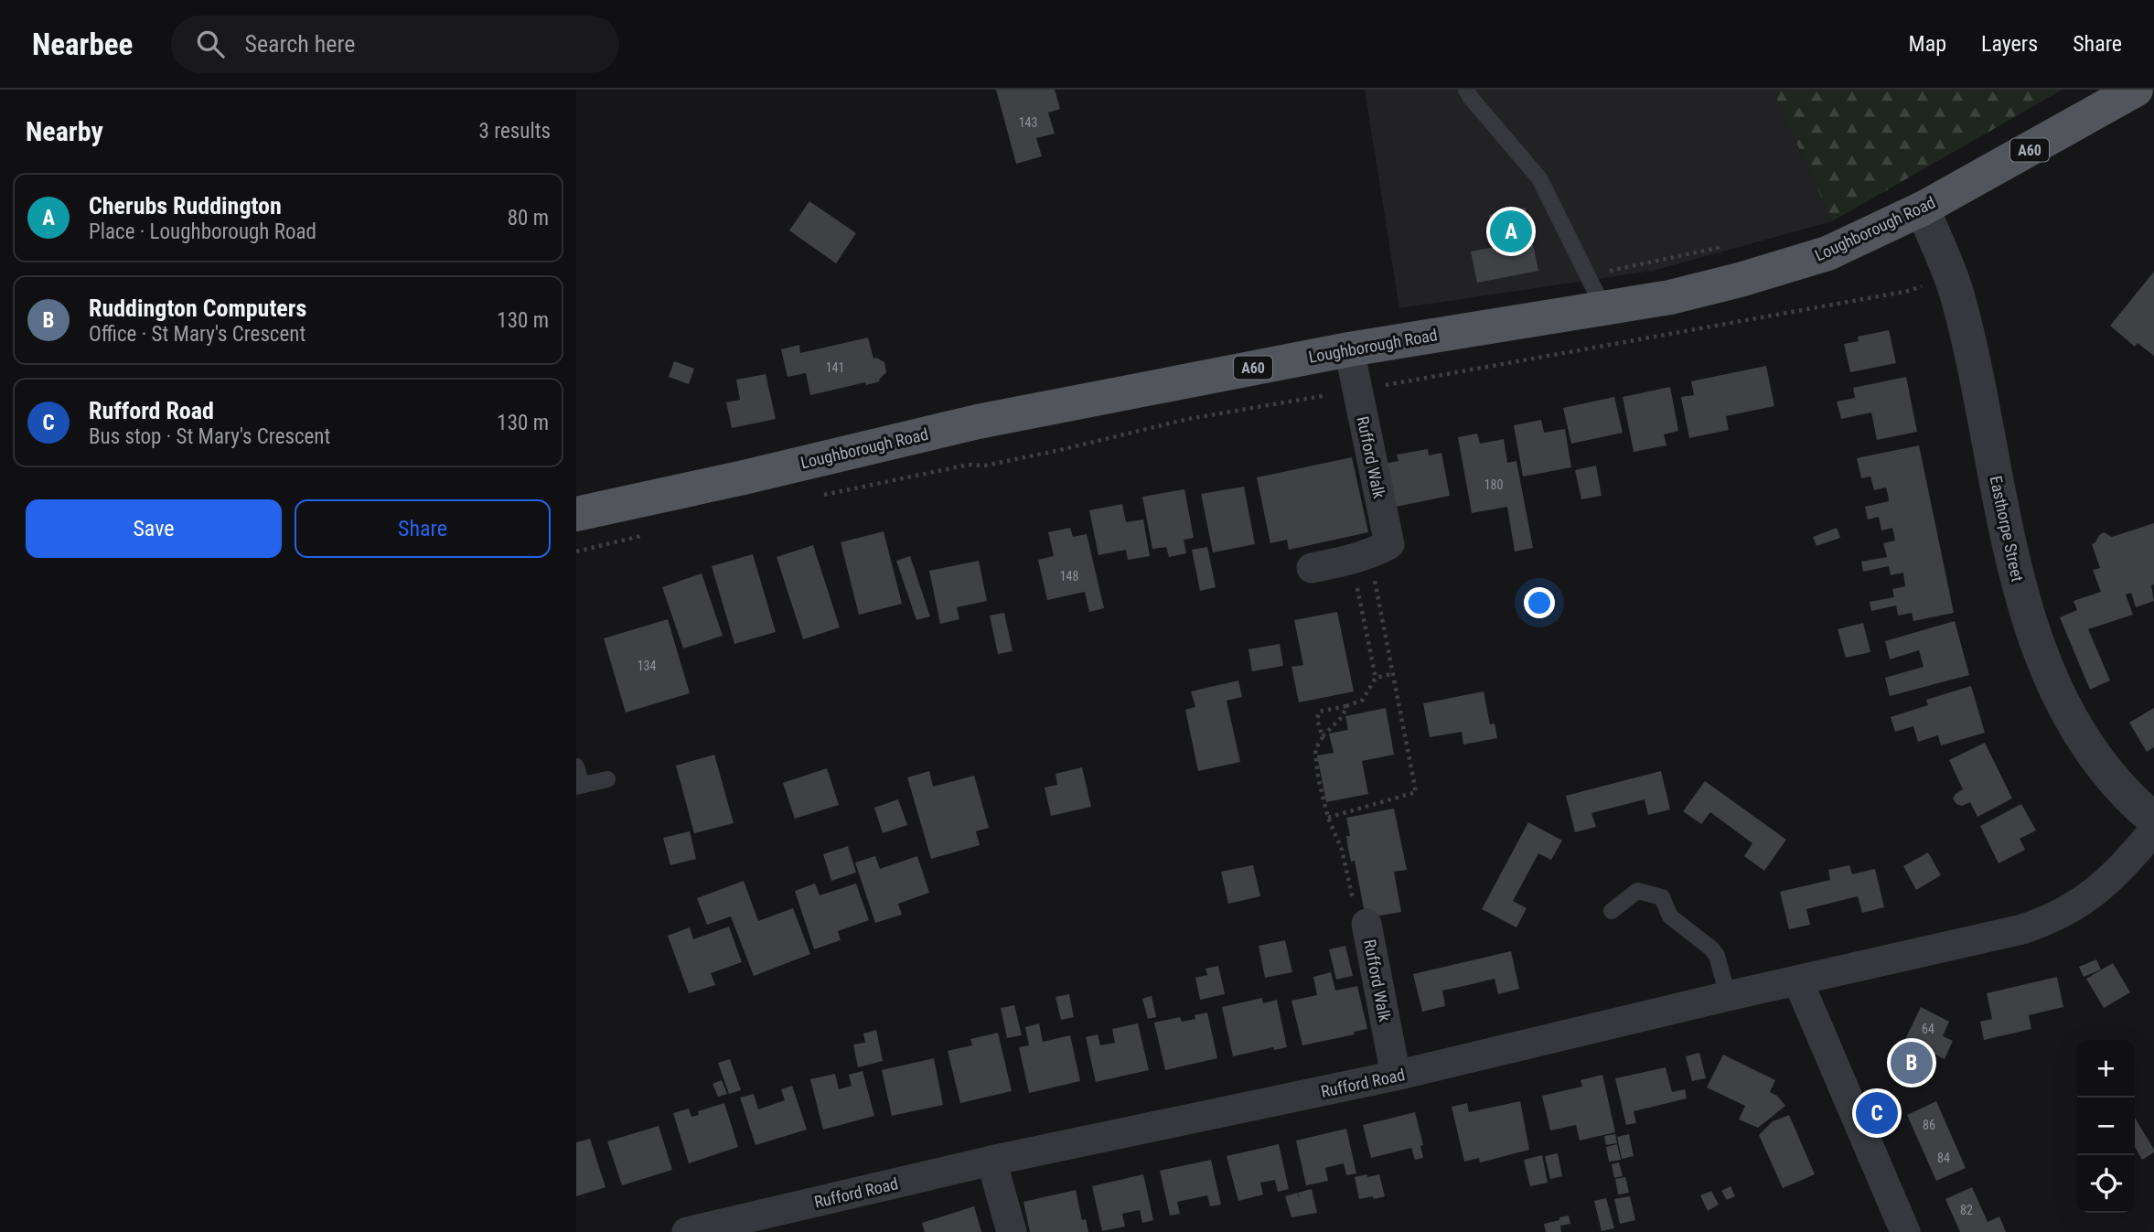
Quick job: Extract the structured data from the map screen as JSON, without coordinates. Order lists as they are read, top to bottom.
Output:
{
  "streets": {
    "main road": ["A60", "Loughborough Road"],
    "street": ["Rufford Walk", "Easthorpe Street", "Rufford Road"]
  },
  "crossings": [
    ["Loughborough Road", "Rufford Walk"],
    ["Loughborough Road", "Easthorpe Street"],
    ["Rufford Walk", "Rufford Road"]
  ],
  "house_numbers": [
    "143",
    "141",
    "180",
    "148",
    "134",
    "64",
    "86",
    "84",
    "82"
  ],
  "page": {
    "header": "Nearbee",
    "search": "Search here",
    "nav": ["Map", "Layers", "Share"],
    "heading": ["Nearby", "3 results"],
    "list": [
      {
        "mark": "A",
        "name": "Cherubs Ruddington",
        "note": "Place · Loughborough Road",
        "value": "80 m"
      },
      {
        "mark": "B",
        "name": "Ruddington Computers",
        "note": "Office · St Mary's Crescent",
        "value": "130 m"
      },
      {
        "mark": "C",
        "name": "Rufford Road",
        "note": "Bus stop · St Mary's Crescent",
        "value": "130 m"
      }
    ],
    "pins": ["A", "B", "C"],
    "buttons": ["Save", "Share"],
    "map_buttons": ["+", "−"]
  }
}
